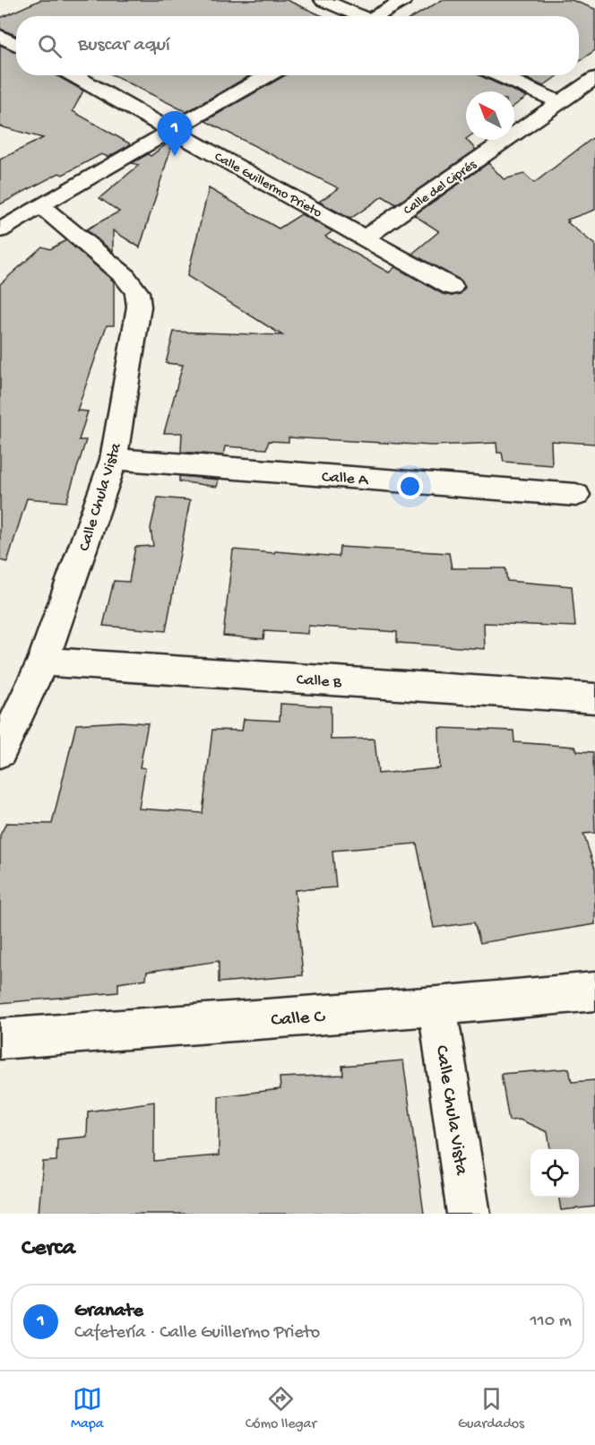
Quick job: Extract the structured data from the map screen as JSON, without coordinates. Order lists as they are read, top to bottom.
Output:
{
  "streets": {
    "street": [
      "Calle Guillermo Prieto",
      "Calle del Ciprés",
      "Calle A",
      "Calle Chula Vista",
      "Calle B",
      "Calle C"
    ]
  },
  "crossings": [
    ["Calle Guillermo Prieto", "Calle del Ciprés"],
    ["Calle A", "Calle Chula Vista"],
    ["Calle Chula Vista", "Calle B"],
    ["Calle Chula Vista", "Calle C"]
  ],
  "north": "top left",
  "page": {
    "search": "Buscar aquí",
    "pins": "1",
    "heading": "Cerca",
    "list": [
      {
        "mark": "1",
        "name": "Granate",
        "note": "Cafetería · Calle Guillermo Prieto",
        "value": "110 m"
      }
    ],
    "nav": ["Mapa", "Cómo llegar", "Guardados"]
  }
}
